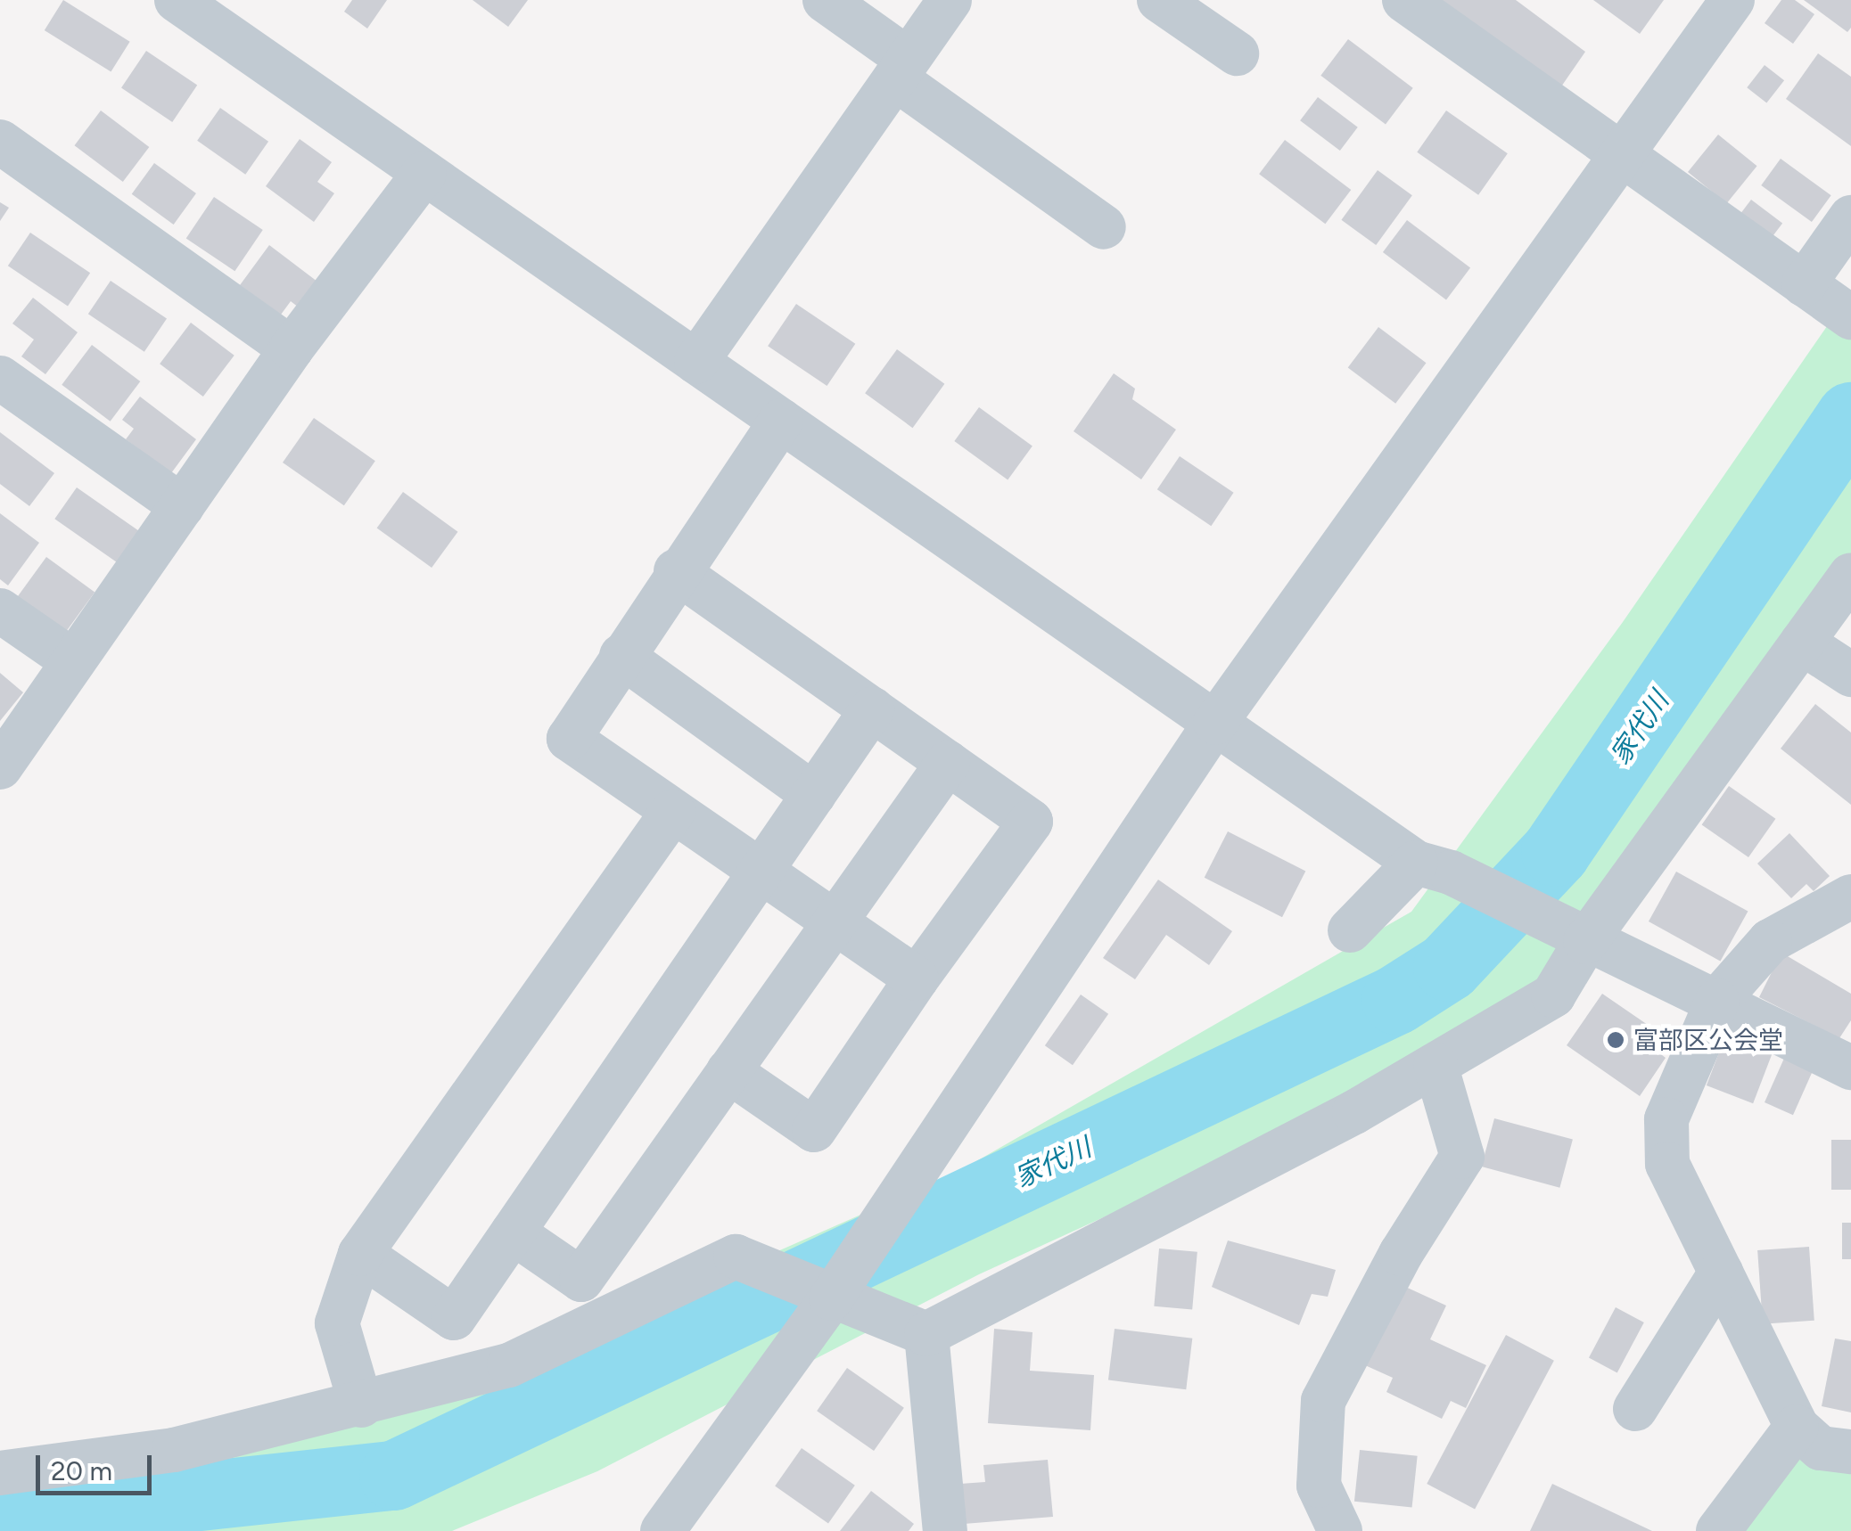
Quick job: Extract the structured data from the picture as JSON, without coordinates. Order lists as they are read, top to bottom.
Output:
{
  "water": ["家代川"],
  "places": ["富部区公会堂"],
  "scale_bar": "20 m"
}
